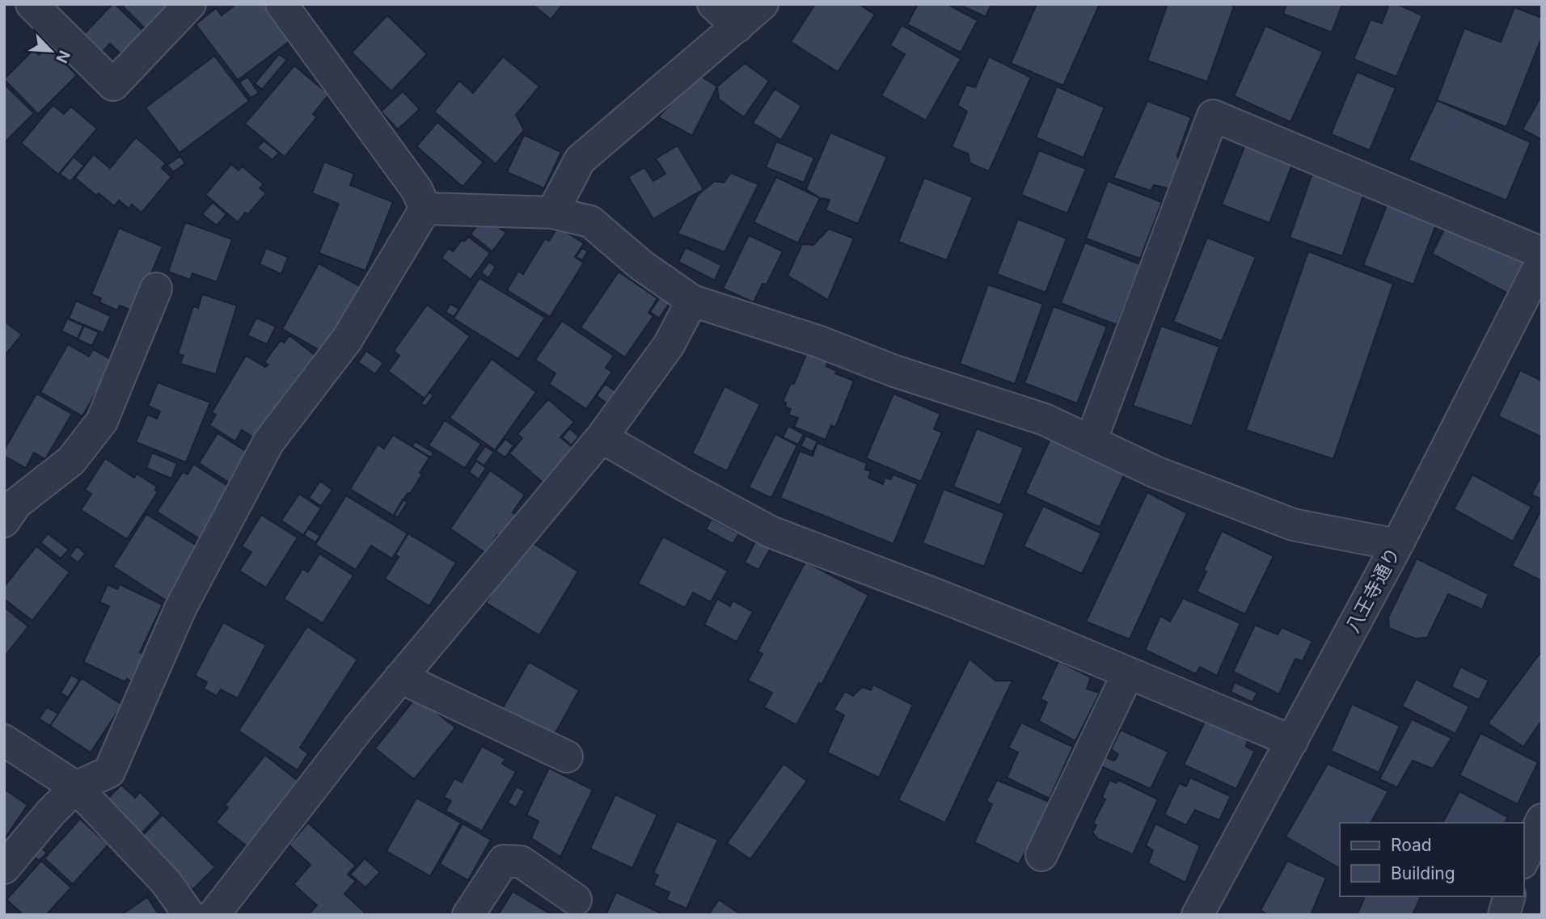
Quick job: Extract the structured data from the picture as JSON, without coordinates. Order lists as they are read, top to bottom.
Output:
{
  "streets": {
    "street": ["八王寺通り"]
  },
  "legend": ["Road", "Building"],
  "north": "bottom right"
}
